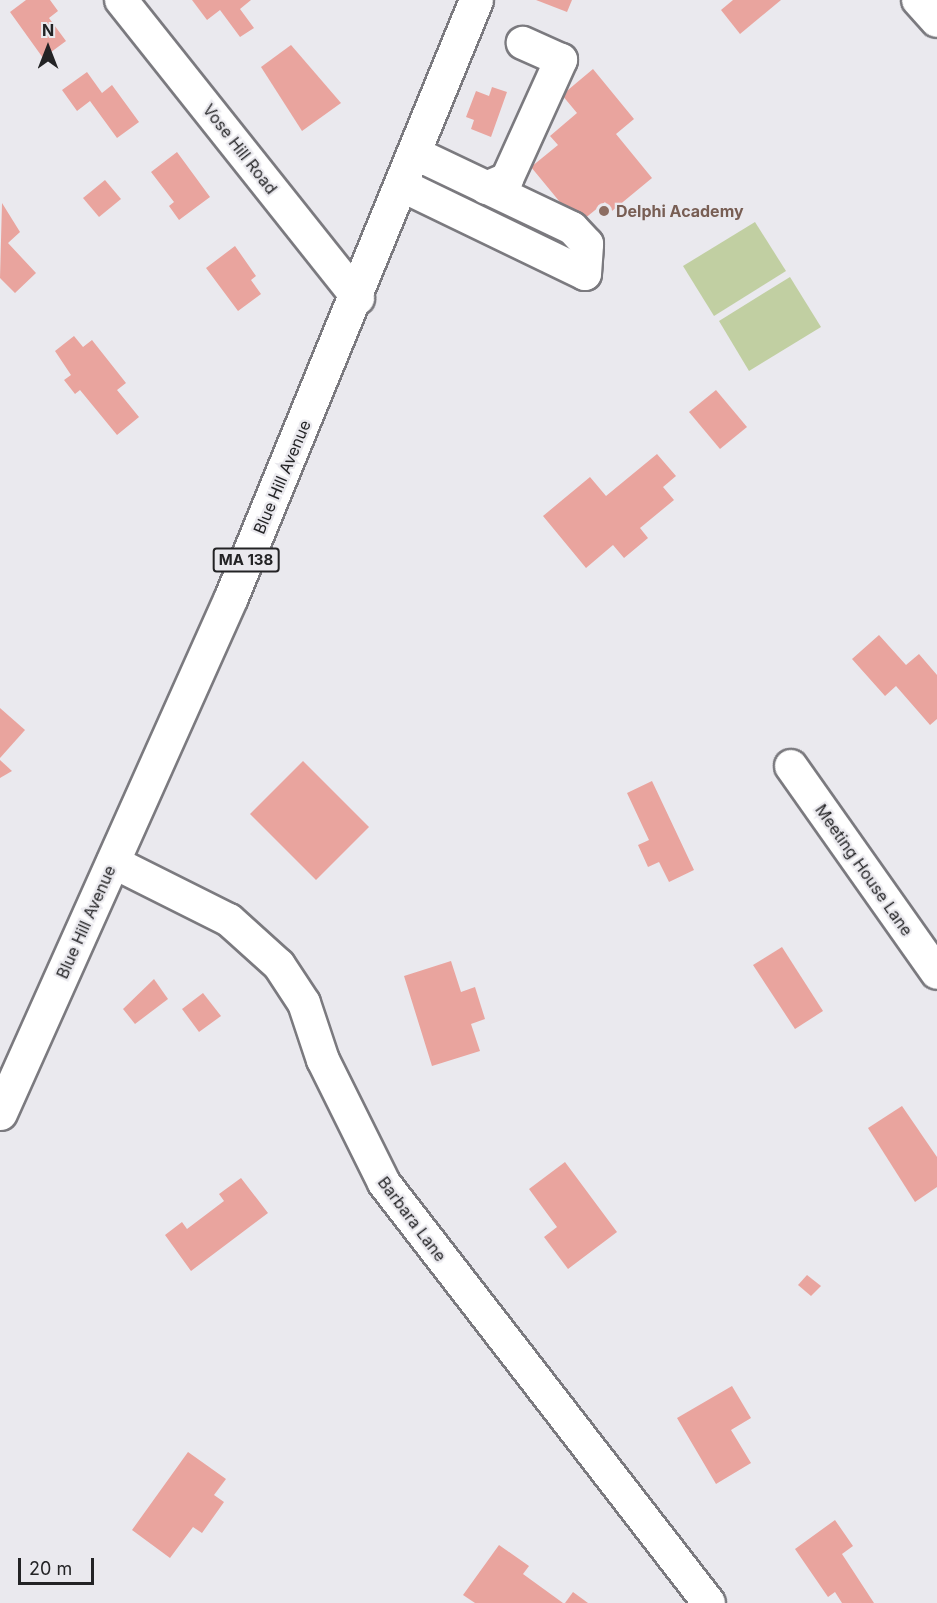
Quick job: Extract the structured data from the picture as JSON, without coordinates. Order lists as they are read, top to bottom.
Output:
{
  "streets": {
    "highway": ["Blue Hill Avenue", "MA 138"],
    "street": ["Vose Hill Road", "Meeting House Lane", "Barbara Lane"]
  },
  "crossings": [
    ["Vose Hill Road", "Blue Hill Avenue"],
    ["Blue Hill Avenue", "Barbara Lane"]
  ],
  "places": ["Delphi Academy"],
  "scale_bar": "20 m",
  "north": "top"
}
